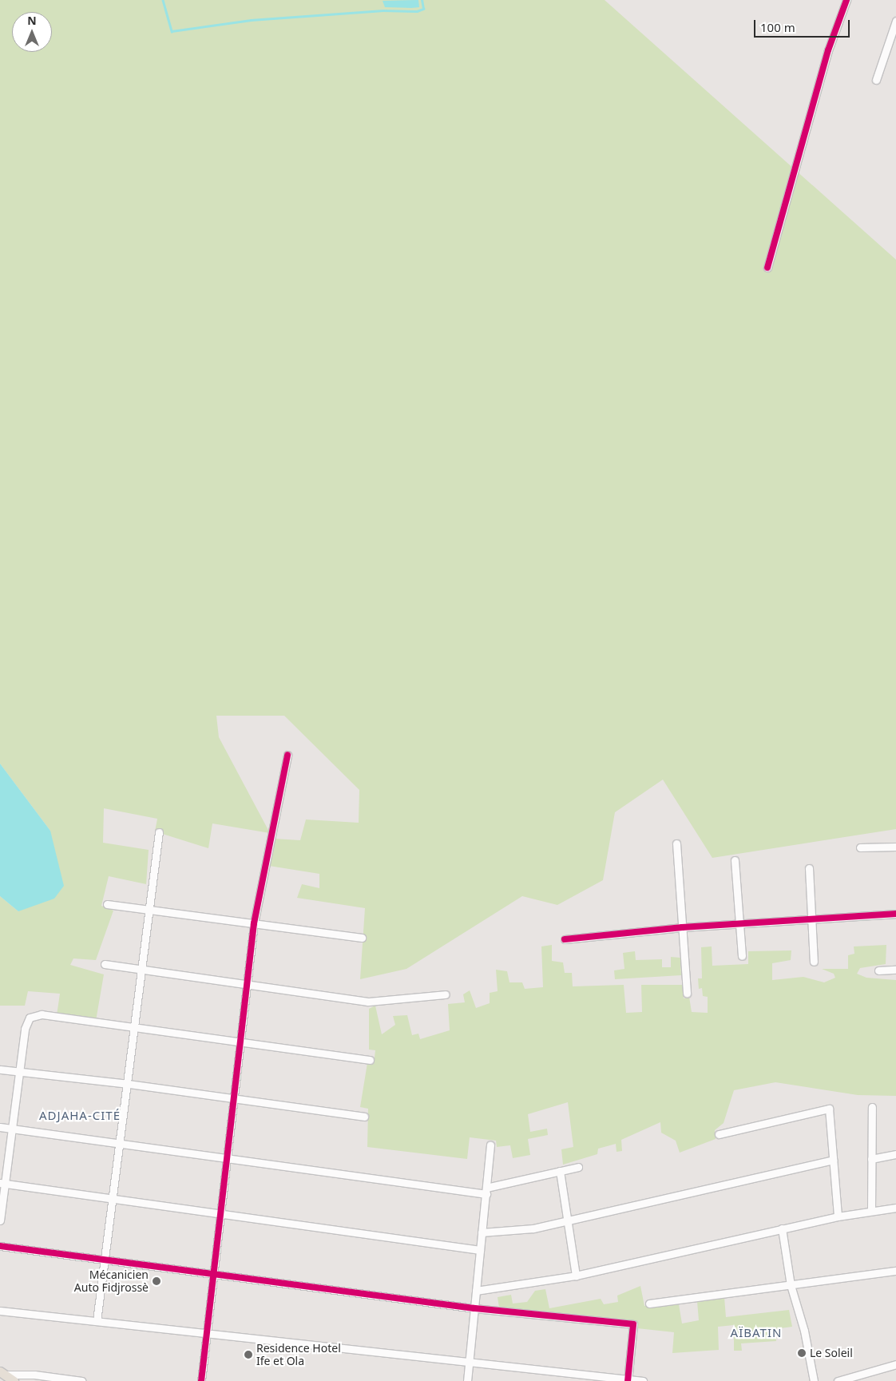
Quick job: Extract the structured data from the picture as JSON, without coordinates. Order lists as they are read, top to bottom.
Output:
{
  "districts": ["ADJAHA-CITÉ", "AÏBATIN"],
  "places": ["Mécanicien Auto Fidjrossè", "Le Soleil", "Residence Hotel Ife et Ola"],
  "scale_bar": "100 m",
  "north": "top"
}
